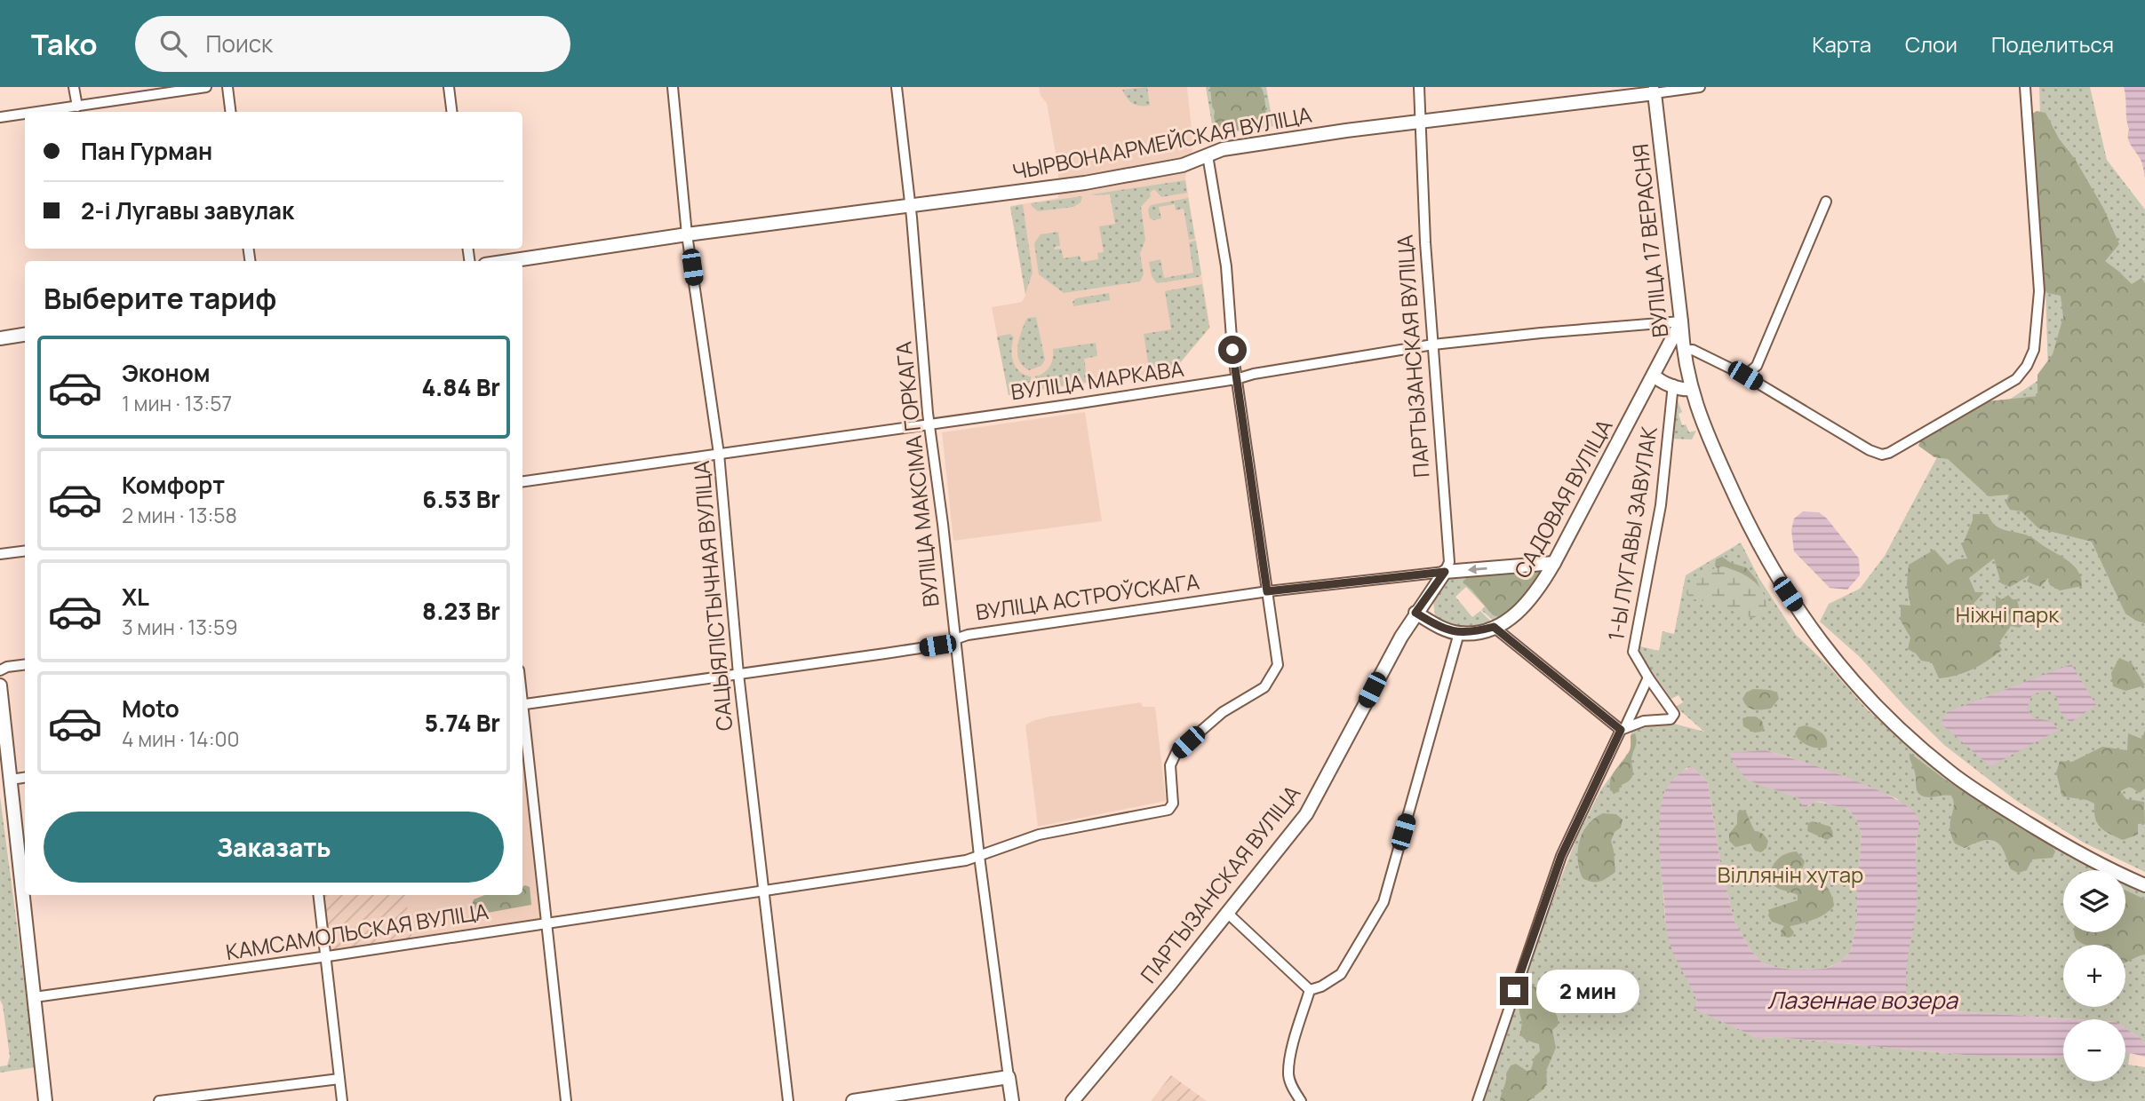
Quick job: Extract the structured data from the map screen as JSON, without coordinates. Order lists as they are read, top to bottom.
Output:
{
  "streets": {
    "main road": [
      "ЧЫРВОНААРМЕЙСКАЯ ВУЛІЦА",
      "ВУЛІЦА 17 ВЕРАСНЯ",
      "ПАРТЫЗАНСКАЯ ВУЛІЦА",
      "САДОВАЯ ВУЛІЦА",
      "ВУЛІЦА АСТРОЎСКАГА"
    ],
    "street": [
      "ВУЛІЦА МАРКАВА",
      "ВУЛІЦА МАКСІМА ГОРКАГА",
      "1-Ы ЛУГАВЫ ЗАВУЛАК",
      "САЦЫЯЛІСТЫЧНАЯ ВУЛІЦА",
      "КАМСАМОЛЬСКАЯ ВУЛІЦА"
    ]
  },
  "crossings": [
    ["ЧЫРВОНААРМЕЙСКАЯ ВУЛІЦА", "ВУЛІЦА 17 ВЕРАСНЯ"],
    ["ЧЫРВОНААРМЕЙСКАЯ ВУЛІЦА", "ПАРТЫЗАНСКАЯ ВУЛІЦА"],
    ["ЧЫРВОНААРМЕЙСКАЯ ВУЛІЦА", "ВУЛІЦА МАКСІМА ГОРКАГА"],
    ["ЧЫРВОНААРМЕЙСКАЯ ВУЛІЦА", "САЦЫЯЛІСТЫЧНАЯ ВУЛІЦА"],
    ["ВУЛІЦА 17 ВЕРАСНЯ", "ВУЛІЦА МАРКАВА"],
    ["ВУЛІЦА 17 ВЕРАСНЯ", "САДОВАЯ ВУЛІЦА"],
    ["ПАРТЫЗАНСКАЯ ВУЛІЦА", "ВУЛІЦА МАРКАВА"],
    ["ПАРТЫЗАНСКАЯ ВУЛІЦА", "ВУЛІЦА АСТРОЎСКАГА"],
    ["ВУЛІЦА МАРКАВА", "ВУЛІЦА МАКСІМА ГОРКАГА"],
    ["ВУЛІЦА МАРКАВА", "САДОВАЯ ВУЛІЦА"],
    ["ВУЛІЦА МАРКАВА", "САЦЫЯЛІСТЫЧНАЯ ВУЛІЦА"],
    ["ВУЛІЦА МАКСІМА ГОРКАГА", "ВУЛІЦА АСТРОЎСКАГА"],
    ["ВУЛІЦА МАКСІМА ГОРКАГА", "КАМСАМОЛЬСКАЯ ВУЛІЦА"],
    ["САДОВАЯ ВУЛІЦА", "ВУЛІЦА АСТРОЎСКАГА"],
    ["САЦЫЯЛІСТЫЧНАЯ ВУЛІЦА", "ВУЛІЦА АСТРОЎСКАГА"],
    ["САЦЫЯЛІСТЫЧНАЯ ВУЛІЦА", "КАМСАМОЛЬСКАЯ ВУЛІЦА"]
  ],
  "water": ["Лазеннае возера"],
  "parks": ["Ніжні парк", "Віллянін хутар"],
  "page": {
    "header": "Tako",
    "search": "Поиск",
    "nav": ["Карта", "Слои", "Поделиться"],
    "banner": ["Пан Гурман", "2-і Лугавы завулак"],
    "heading": "Выберите тариф",
    "list": [
      {
        "name": "Эконом",
        "note": "1 мин · 13:57",
        "value": "4.84 Br"
      },
      {
        "name": "Комфорт",
        "note": "2 мин · 13:58",
        "value": "6.53 Br"
      },
      {
        "name": "XL",
        "note": "3 мин · 13:59",
        "value": "8.23 Br"
      },
      {
        "name": "Moto",
        "note": "4 мин · 14:00",
        "value": "5.74 Br"
      }
    ],
    "buttons": "Заказать",
    "map_buttons": ["+", "−"],
    "bubble": "2 мин"
  }
}
